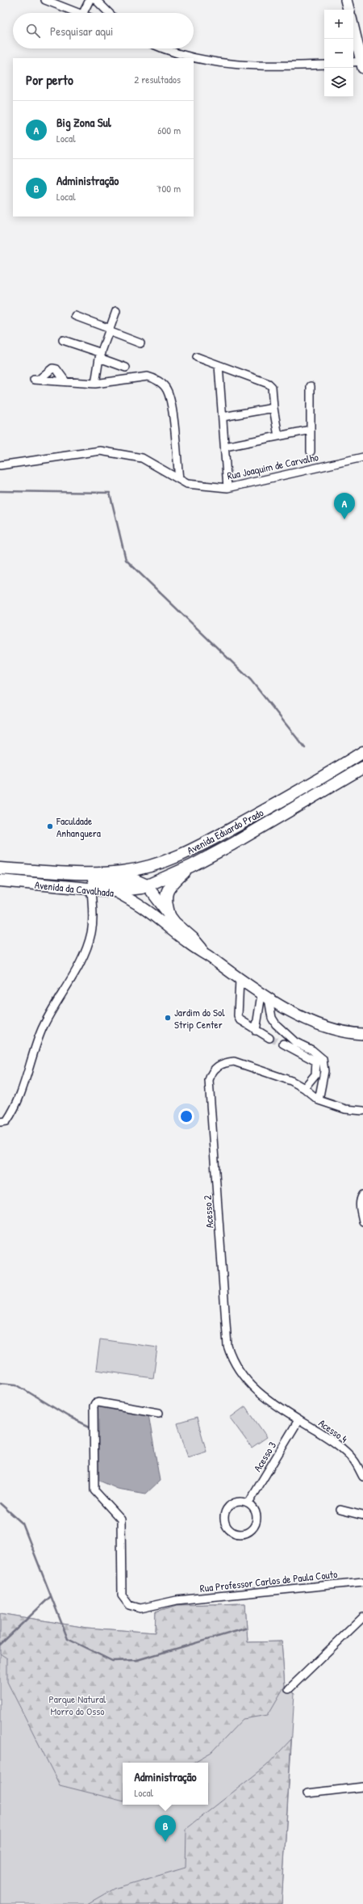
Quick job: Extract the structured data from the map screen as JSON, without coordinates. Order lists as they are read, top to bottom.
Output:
{
  "streets": {
    "main road": ["Avenida Eduardo Prado", "Avenida da Cavalhada"],
    "street": [
      "Rua Joaquim de Carvalho",
      "Acesso 2",
      "Acesso 4",
      "Acesso 3",
      "Rua Professor Carlos de Paula Couto"
    ]
  },
  "crossings": [
    ["Avenida Eduardo Prado", "Avenida da Cavalhada"],
    ["Acesso 2", "Acesso 4"],
    ["Acesso 2", "Acesso 3"],
    ["Acesso 4", "Acesso 3"]
  ],
  "parks": ["Parque Natural Morro do Osso"],
  "places": ["Faculdade Anhanguera", "Jardim do Sol Strip Center"],
  "page": {
    "map_buttons": ["+", "−"],
    "search": "Pesquisar aqui",
    "heading": ["Por perto", "2 resultados"],
    "list": [
      {
        "mark": "A",
        "name": "Big Zona Sul",
        "note": "Local",
        "value": "600 m"
      },
      {
        "mark": "B",
        "name": "Administração",
        "note": "Local",
        "value": "700 m"
      }
    ],
    "pins": ["A", "B"],
    "popup": ["Administração", "Local"]
  }
}
